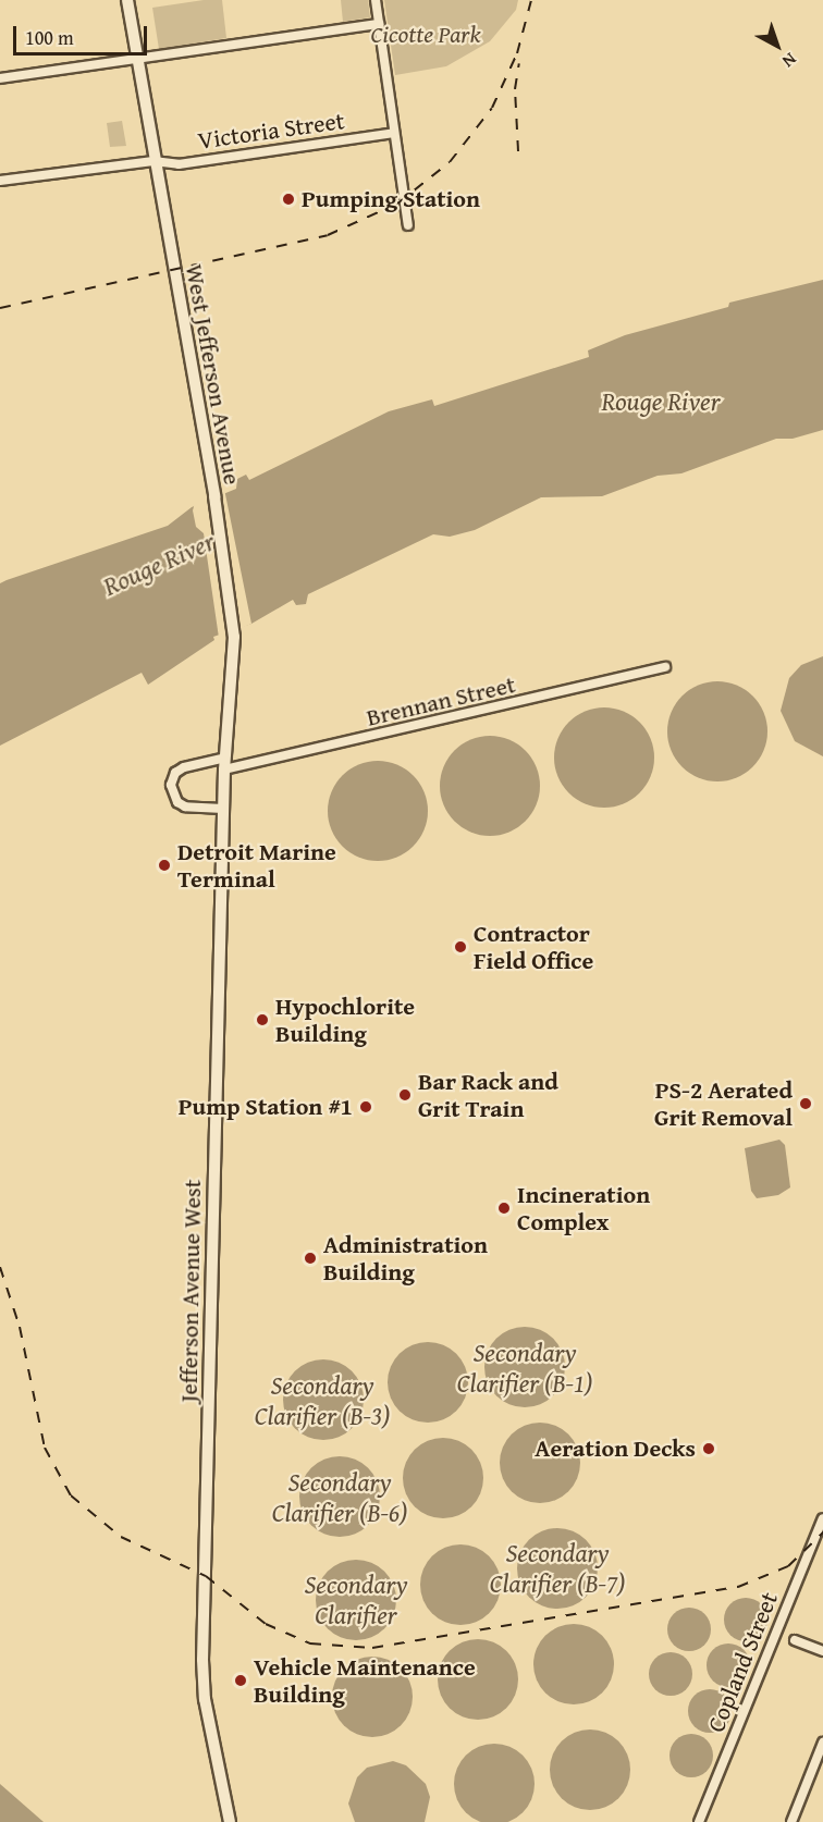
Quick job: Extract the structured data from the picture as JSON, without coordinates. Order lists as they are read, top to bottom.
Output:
{
  "streets": {
    "main road": ["West Jefferson Avenue", "Jefferson Avenue West"],
    "street": ["Victoria Street", "Brennan Street", "Copland Street"]
  },
  "crossings": [
    ["Victoria Street", "West Jefferson Avenue"],
    ["West Jefferson Avenue", "Brennan Street"],
    ["West Jefferson Avenue", "Jefferson Avenue West"],
    ["Brennan Street", "Jefferson Avenue West"]
  ],
  "water": [
    "Rouge River",
    "Secondary Clarifier (B-1)",
    "Secondary Clarifier (B-3)",
    "Secondary Clarifier (B-6)",
    "Secondary Clarifier (B-7)",
    "Secondary Clarifier"
  ],
  "parks": ["Cicotte Park"],
  "places": [
    "Pumping Station",
    "Detroit Marine Terminal",
    "Contractor Field Office",
    "Hypochlorite Building",
    "Bar Rack and Grit Train",
    "PS-2 Aerated Grit Removal",
    "Pump Station #1",
    "Incineration Complex",
    "Administration Building",
    "Aeration Decks",
    "Vehicle Maintenance Building"
  ],
  "scale_bar": "100 m",
  "north": "bottom right"
}
